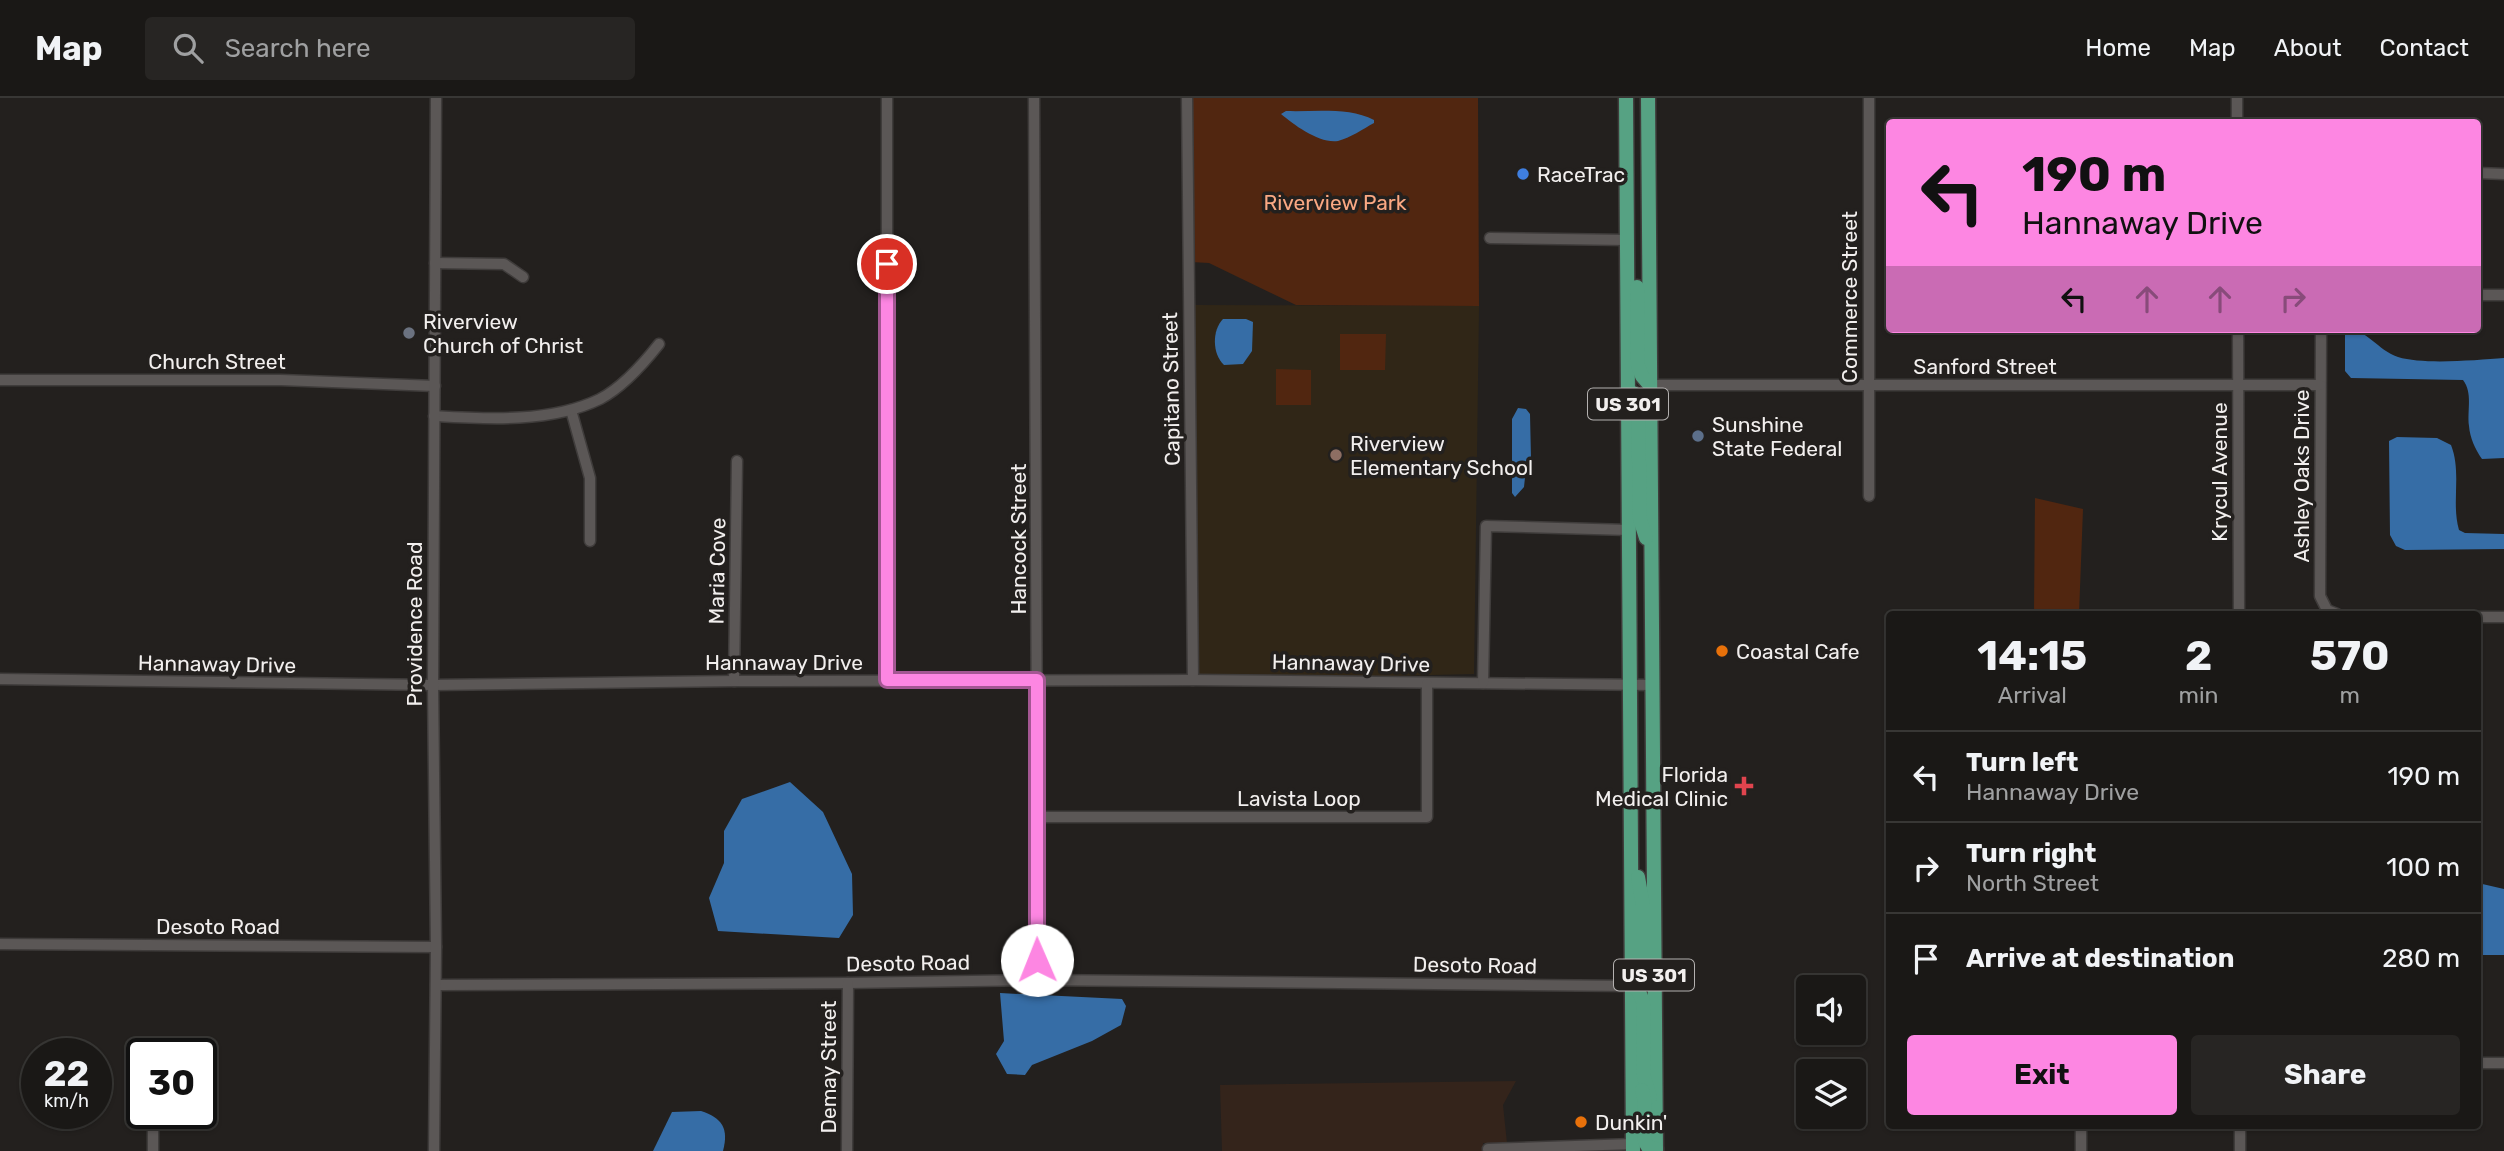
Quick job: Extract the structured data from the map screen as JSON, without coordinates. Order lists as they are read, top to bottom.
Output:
{
  "streets": {
    "main road": ["US 301"],
    "street": [
      "Commerce Street",
      "Church Street",
      "Sanford Street",
      "Capitano Street",
      "Krycul Avenue",
      "Ashley Oaks Drive",
      "Hancock Street",
      "Maria Cove",
      "Providence Road",
      "Hannaway Drive",
      "Lavista Loop",
      "Desoto Road",
      "Demay Street"
    ]
  },
  "crossings": [
    ["Commerce Street", "Sanford Street"],
    ["Church Street", "Providence Road"],
    ["Sanford Street", "US 301"],
    ["Sanford Street", "Krycul Avenue"],
    ["Sanford Street", "Ashley Oaks Drive"],
    ["Capitano Street", "Hannaway Drive"],
    ["US 301", "Hannaway Drive"],
    ["US 301", "Desoto Road"],
    ["Hancock Street", "Hannaway Drive"],
    ["Hancock Street", "Lavista Loop"],
    ["Hancock Street", "Desoto Road"],
    ["Maria Cove", "Hannaway Drive"],
    ["Providence Road", "Hannaway Drive"],
    ["Providence Road", "Desoto Road"],
    ["Hannaway Drive", "Lavista Loop"],
    ["Desoto Road", "Demay Street"]
  ],
  "parks": ["Riverview Park"],
  "places": {
    "other": [
      "RaceTrac",
      "Riverview Church of Christ",
      "Sunshine State Federal",
      "Riverview Elementary School",
      "Coastal Cafe",
      "Dunkin'"
    ],
    "health": ["Florida Medical Clinic"]
  },
  "page": {
    "header": "Map",
    "search": "Search here",
    "nav": [
      "Home",
      "Map",
      "About",
      "Contact"
    ],
    "turn": ["190 m", "Hannaway Drive"],
    "eta": [
      "14:15",
      "Arrival",
      "2",
      "min",
      "570",
      "m"
    ],
    "list": [
      {
        "name": "Turn left",
        "note": "Hannaway Drive",
        "value": "190 m"
      },
      {
        "name": "Turn right",
        "note": "North Street",
        "value": "100 m"
      },
      {
        "name": "Arrive at destination",
        "value": "280 m"
      }
    ],
    "buttons": ["Exit", "Share"],
    "speed": "22 km/h",
    "limit": "30"
  }
}
